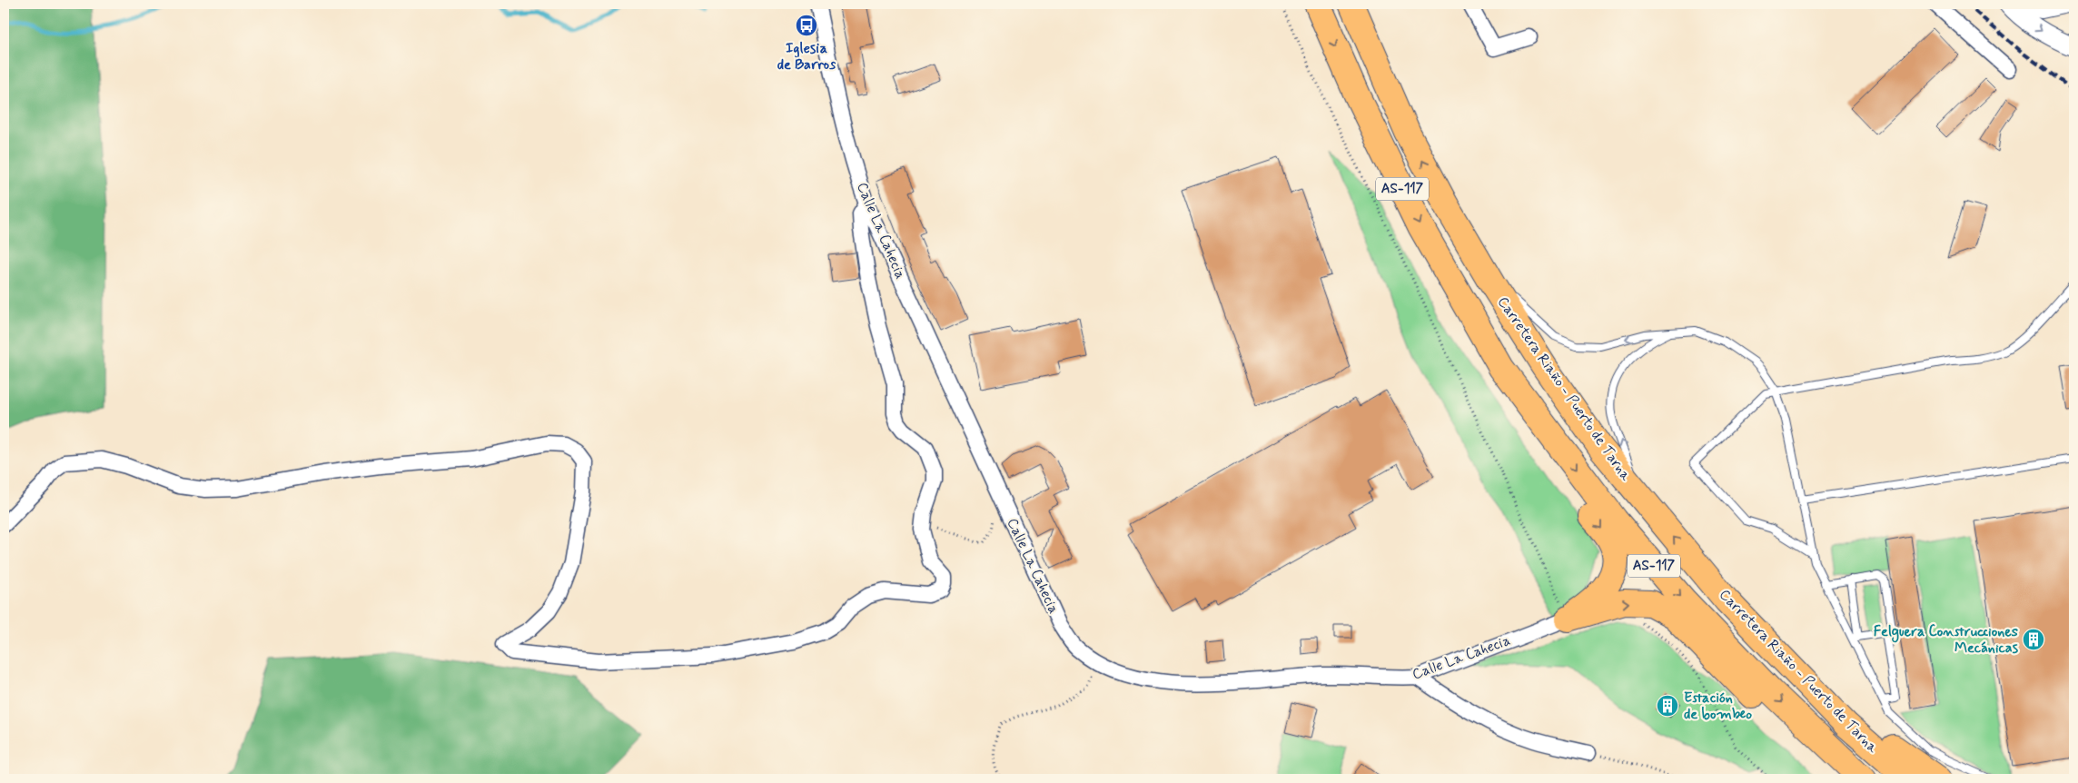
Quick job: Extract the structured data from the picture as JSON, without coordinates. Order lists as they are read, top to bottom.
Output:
{
  "streets": {
    "highway": ["AS-117", "Carretera Riaño - Puerto de Tarna"],
    "street": ["Calle La Cahecia"]
  },
  "places": {
    "bus stop": ["Iglesia de Barros"],
    "building": ["Felguera Construcciones Mecánicas", "Estación de bombeo"]
  }
}
